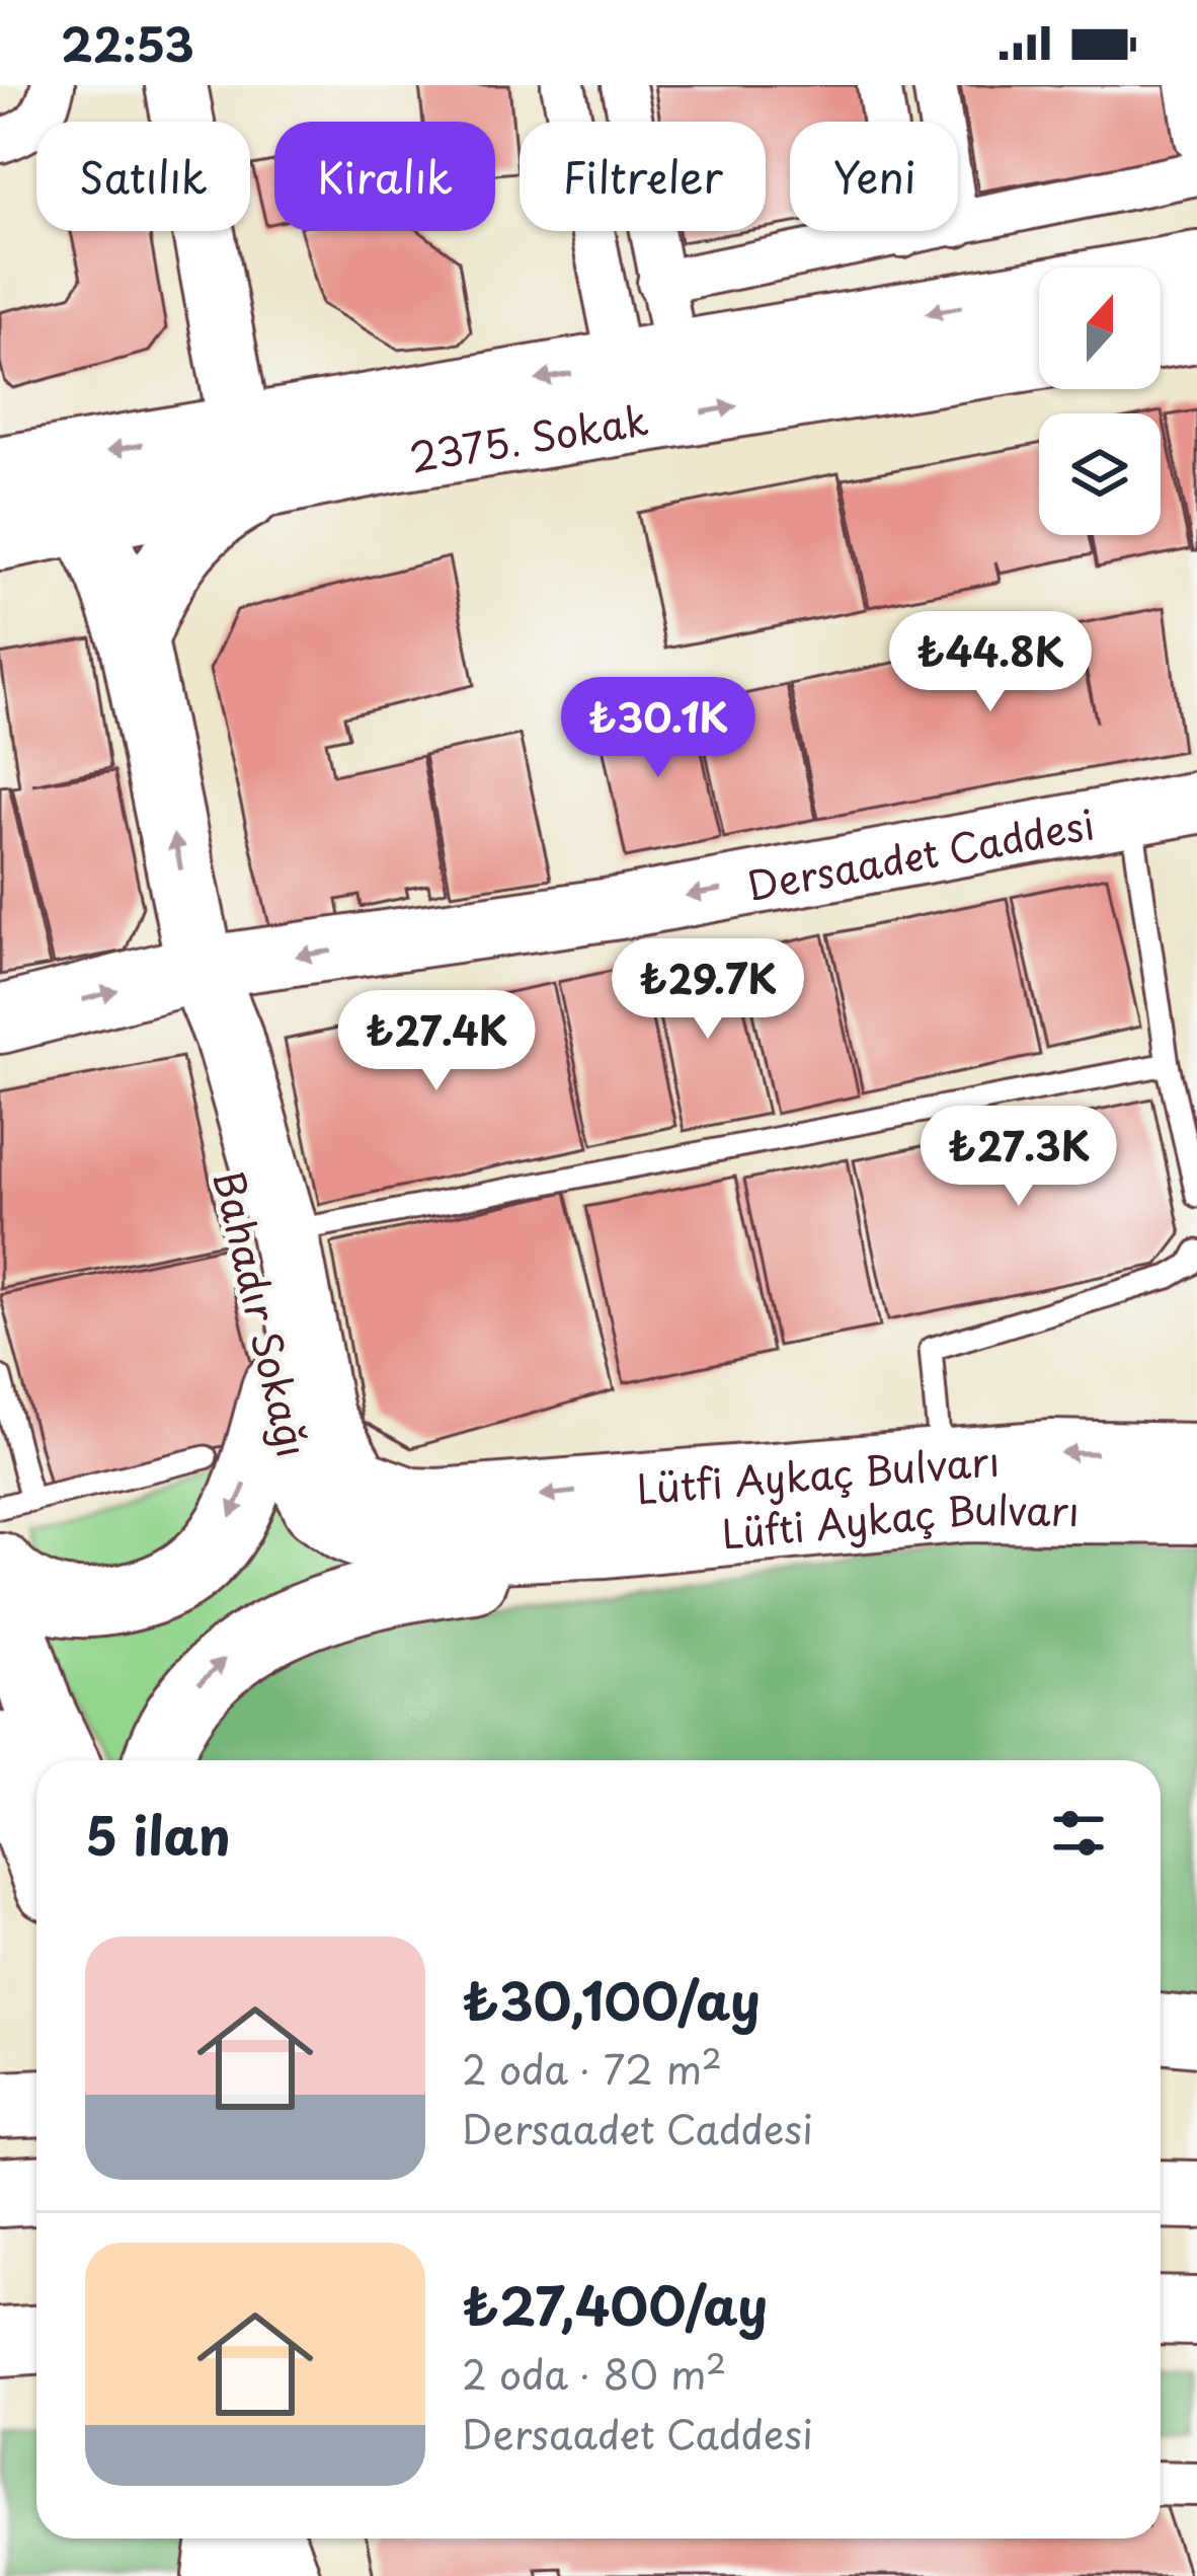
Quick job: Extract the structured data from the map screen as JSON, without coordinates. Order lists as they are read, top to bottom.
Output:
{
  "streets": {
    "main road": [
      "2375. Sokak",
      "Dersaadet Caddesi",
      "Bahadır Sokağı",
      "Lütfi Aykaç Bulvarı",
      "Lüfti Aykaç Bulvarı"
    ]
  },
  "crossings": [
    ["2375. Sokak", "Bahadır Sokağı"],
    ["Dersaadet Caddesi", "Bahadır Sokağı"],
    ["Bahadır Sokağı", "Lütfi Aykaç Bulvarı"],
    ["Bahadır Sokağı", "Lüfti Aykaç Bulvarı"]
  ],
  "one_way": ["Lütfi Aykaç Bulvarı"],
  "north": "top",
  "page": {
    "status": "22:53",
    "chip": [
      "Satılık",
      "Kiralık",
      "Filtreler",
      "Yeni"
    ],
    "price": [
      "₺44.8K",
      "₺30.1K",
      "₺29.7K",
      "₺27.4K",
      "₺27.3K"
    ],
    "heading": "5 ilan",
    "list": [
      {
        "name": "₺30,100/ay",
        "note": "2 oda · 72 m² · Dersaadet Caddesi"
      },
      {
        "name": "₺27,400/ay",
        "note": "2 oda · 80 m² · Dersaadet Caddesi"
      }
    ]
  }
}
